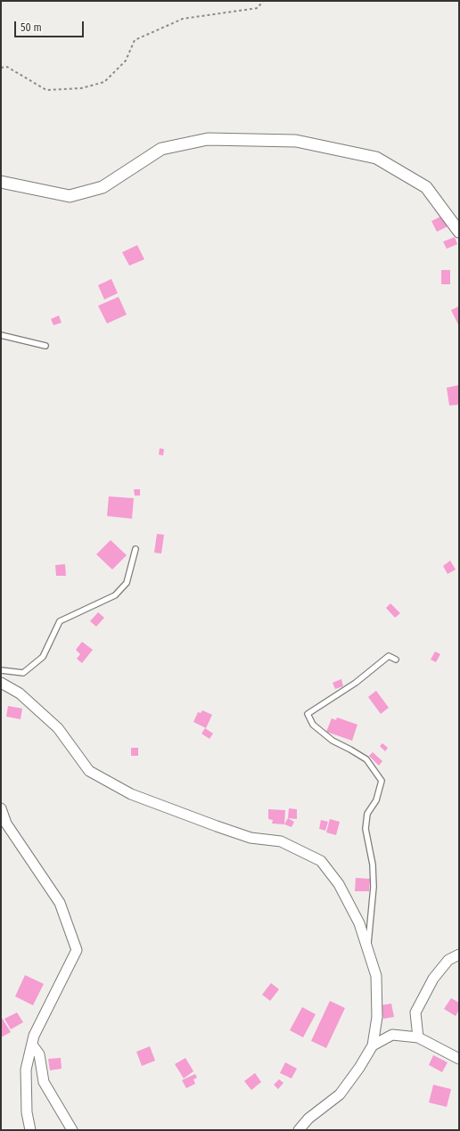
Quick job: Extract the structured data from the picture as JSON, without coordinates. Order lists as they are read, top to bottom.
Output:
{
  "scale_bar": "50 m"
}
